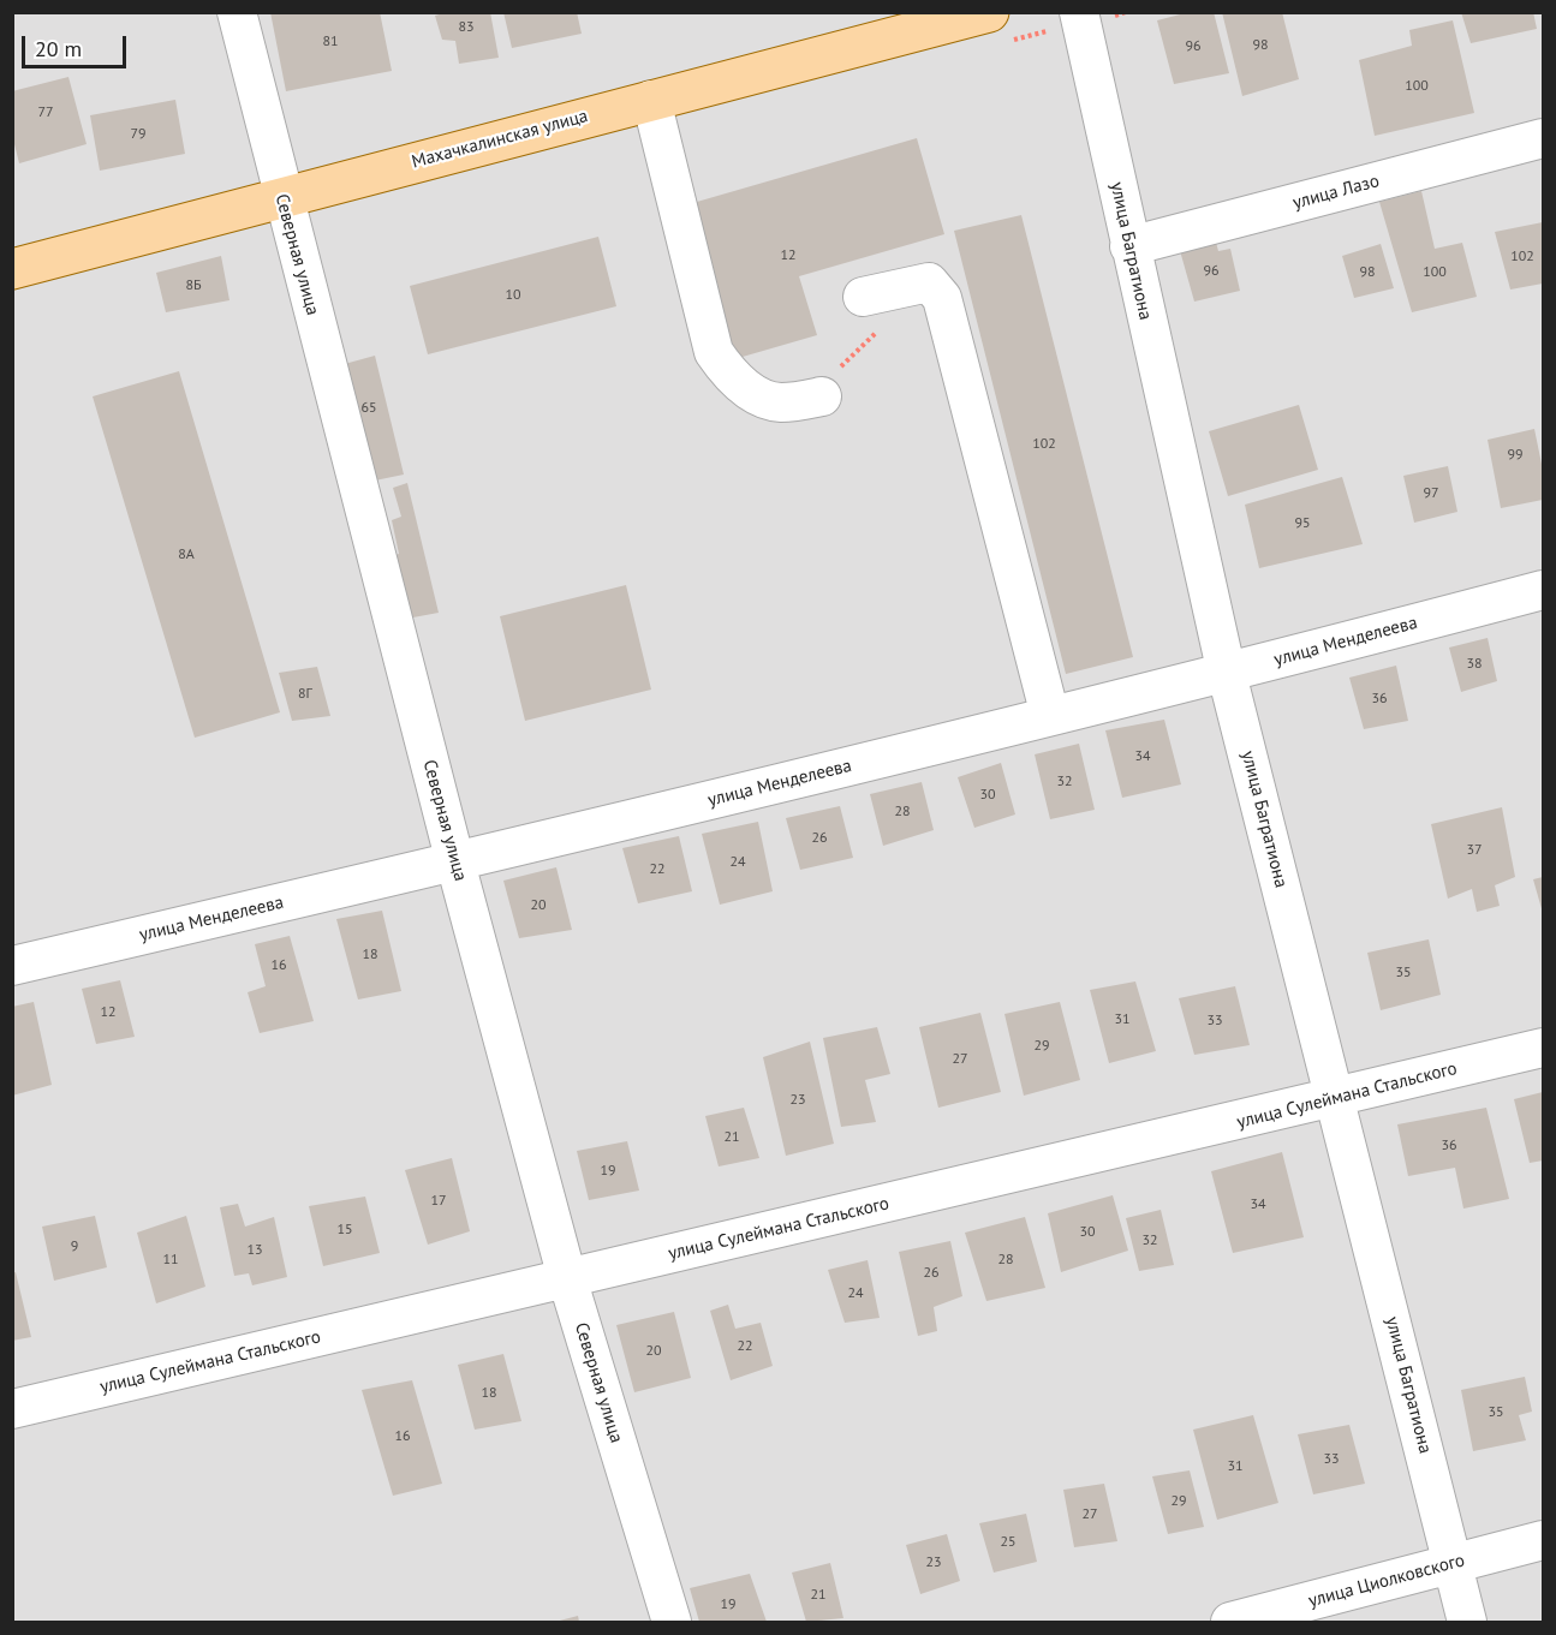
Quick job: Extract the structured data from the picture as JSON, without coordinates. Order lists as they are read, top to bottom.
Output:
{
  "streets": {
    "main road": ["Махачкалинская улица"],
    "street": [
      "улица Лазо",
      "улица Багратиона",
      "Северная улица",
      "улица Менделеева",
      "улица Сулеймана Стальского",
      "улица Циолковского"
    ]
  },
  "crossings": [
    ["Махачкалинская улица", "Северная улица"],
    ["улица Лазо", "улица Багратиона"],
    ["улица Багратиона", "улица Менделеева"],
    ["улица Багратиона", "улица Сулеймана Стальского"],
    ["улица Багратиона", "улица Циолковского"],
    ["Северная улица", "улица Менделеева"],
    ["Северная улица", "улица Сулеймана Стальского"]
  ],
  "house_numbers": [
    "83",
    "81",
    "98",
    "96",
    "100",
    "77",
    "79",
    "12",
    "102",
    "96",
    "98",
    "100",
    "8Б",
    "10",
    "65",
    "102",
    "99",
    "97",
    "95",
    "8А",
    "38",
    "8Г",
    "36",
    "34",
    "32",
    "30",
    "28",
    "26",
    "37",
    "24",
    "22",
    "20",
    "18",
    "16",
    "35",
    "12",
    "31",
    "33",
    "29",
    "27",
    "23",
    "21",
    "36",
    "19",
    "17",
    "34",
    "15",
    "30",
    "32",
    "9",
    "13",
    "11",
    "28",
    "26",
    "24",
    "22",
    "20",
    "18",
    "35",
    "16",
    "33",
    "31",
    "29",
    "27",
    "25",
    "23",
    "21",
    "19"
  ],
  "scale_bar": "20 m"
}
